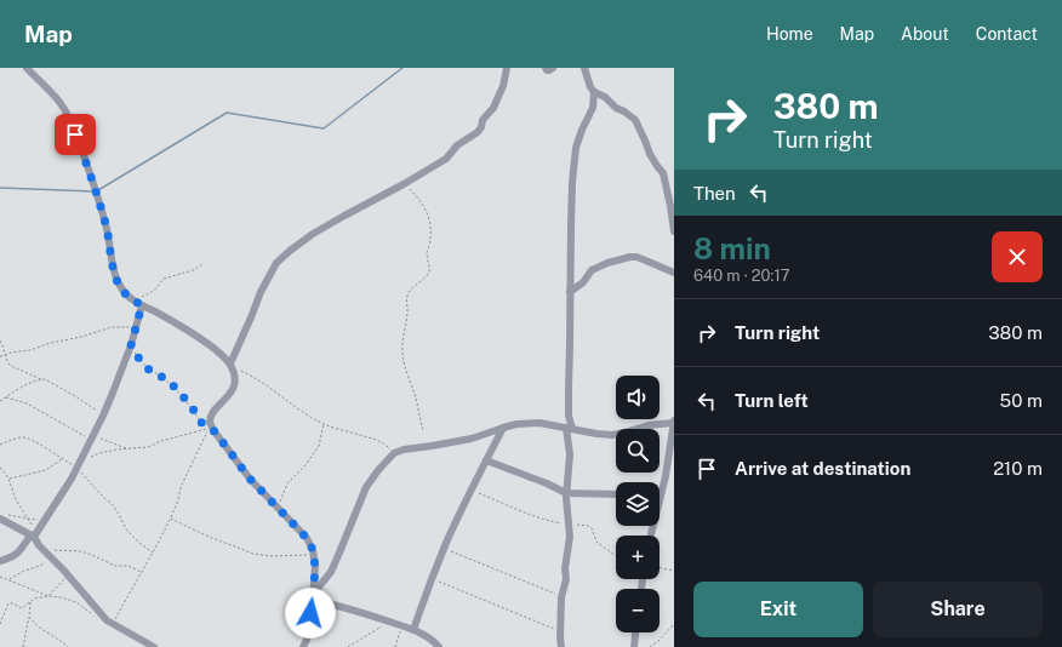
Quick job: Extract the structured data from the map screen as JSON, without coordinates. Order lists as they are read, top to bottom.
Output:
{
  "page": {
    "header": "Map",
    "nav": [
      "Home",
      "Map",
      "About",
      "Contact"
    ],
    "turn": ["380 m", "Turn right"],
    "then": "Then",
    "heading": ["8 min", "640 m · 20:17"],
    "list": [
      {
        "name": "Turn right",
        "value": "380 m"
      },
      {
        "name": "Turn left",
        "value": "50 m"
      },
      {
        "name": "Arrive at destination",
        "value": "210 m"
      }
    ],
    "map_buttons": ["+", "−"],
    "buttons": ["Exit", "Share"]
  }
}
